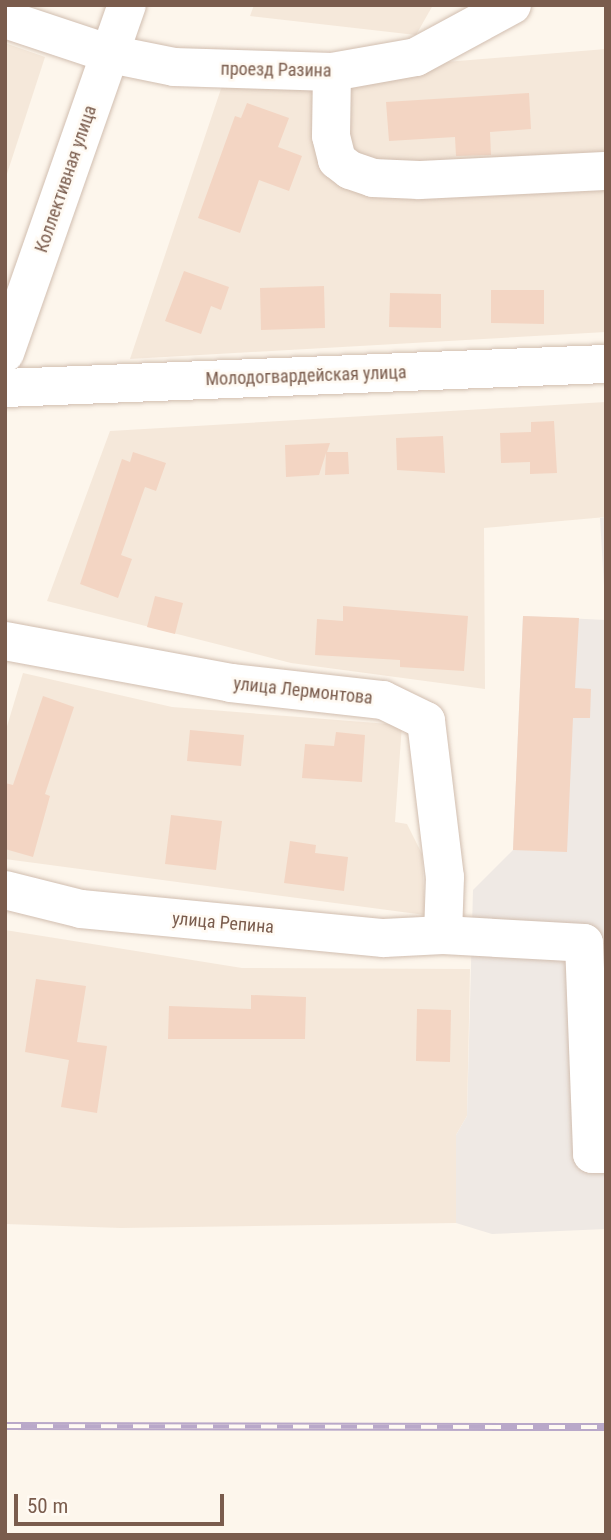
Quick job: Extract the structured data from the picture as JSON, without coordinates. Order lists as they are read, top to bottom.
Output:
{
  "streets": {
    "street": [
      "проезд Разина",
      "Коллективная улица",
      "Молодогвардейская улица",
      "улица Лермонтова",
      "улица Репина"
    ]
  },
  "crossings": [
    ["проезд Разина", "Коллективная улица"],
    ["улица Лермонтова", "улица Репина"]
  ],
  "scale_bar": "50 m"
}
